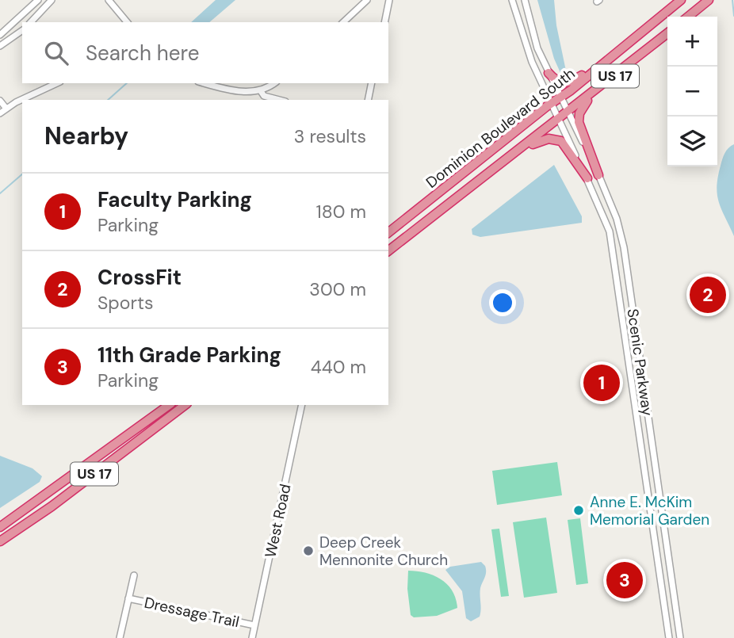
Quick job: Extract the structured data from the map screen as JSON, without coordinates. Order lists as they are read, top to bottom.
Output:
{
  "streets": {
    "highway": ["US 17", "Dominion Boulevard South"],
    "street": ["Scenic Parkway", "West Road", "Dressage Trail"]
  },
  "crossings": [
    ["US 17", "Dominion Boulevard South"],
    ["Dominion Boulevard South", "Scenic Parkway"],
    ["West Road", "Dressage Trail"]
  ],
  "places": ["Anne E. McKim Memorial Garden", "Deep Creek Mennonite Church"],
  "page": {
    "map_buttons": ["+", "−"],
    "search": "Search here",
    "heading": ["Nearby", "3 results"],
    "list": [
      {
        "mark": "1",
        "name": "Faculty Parking",
        "note": "Parking",
        "value": "180 m"
      },
      {
        "mark": "2",
        "name": "CrossFit",
        "note": "Sports",
        "value": "300 m"
      },
      {
        "mark": "3",
        "name": "11th Grade Parking",
        "note": "Parking",
        "value": "440 m"
      }
    ],
    "pins": ["2", "1", "3"]
  }
}
